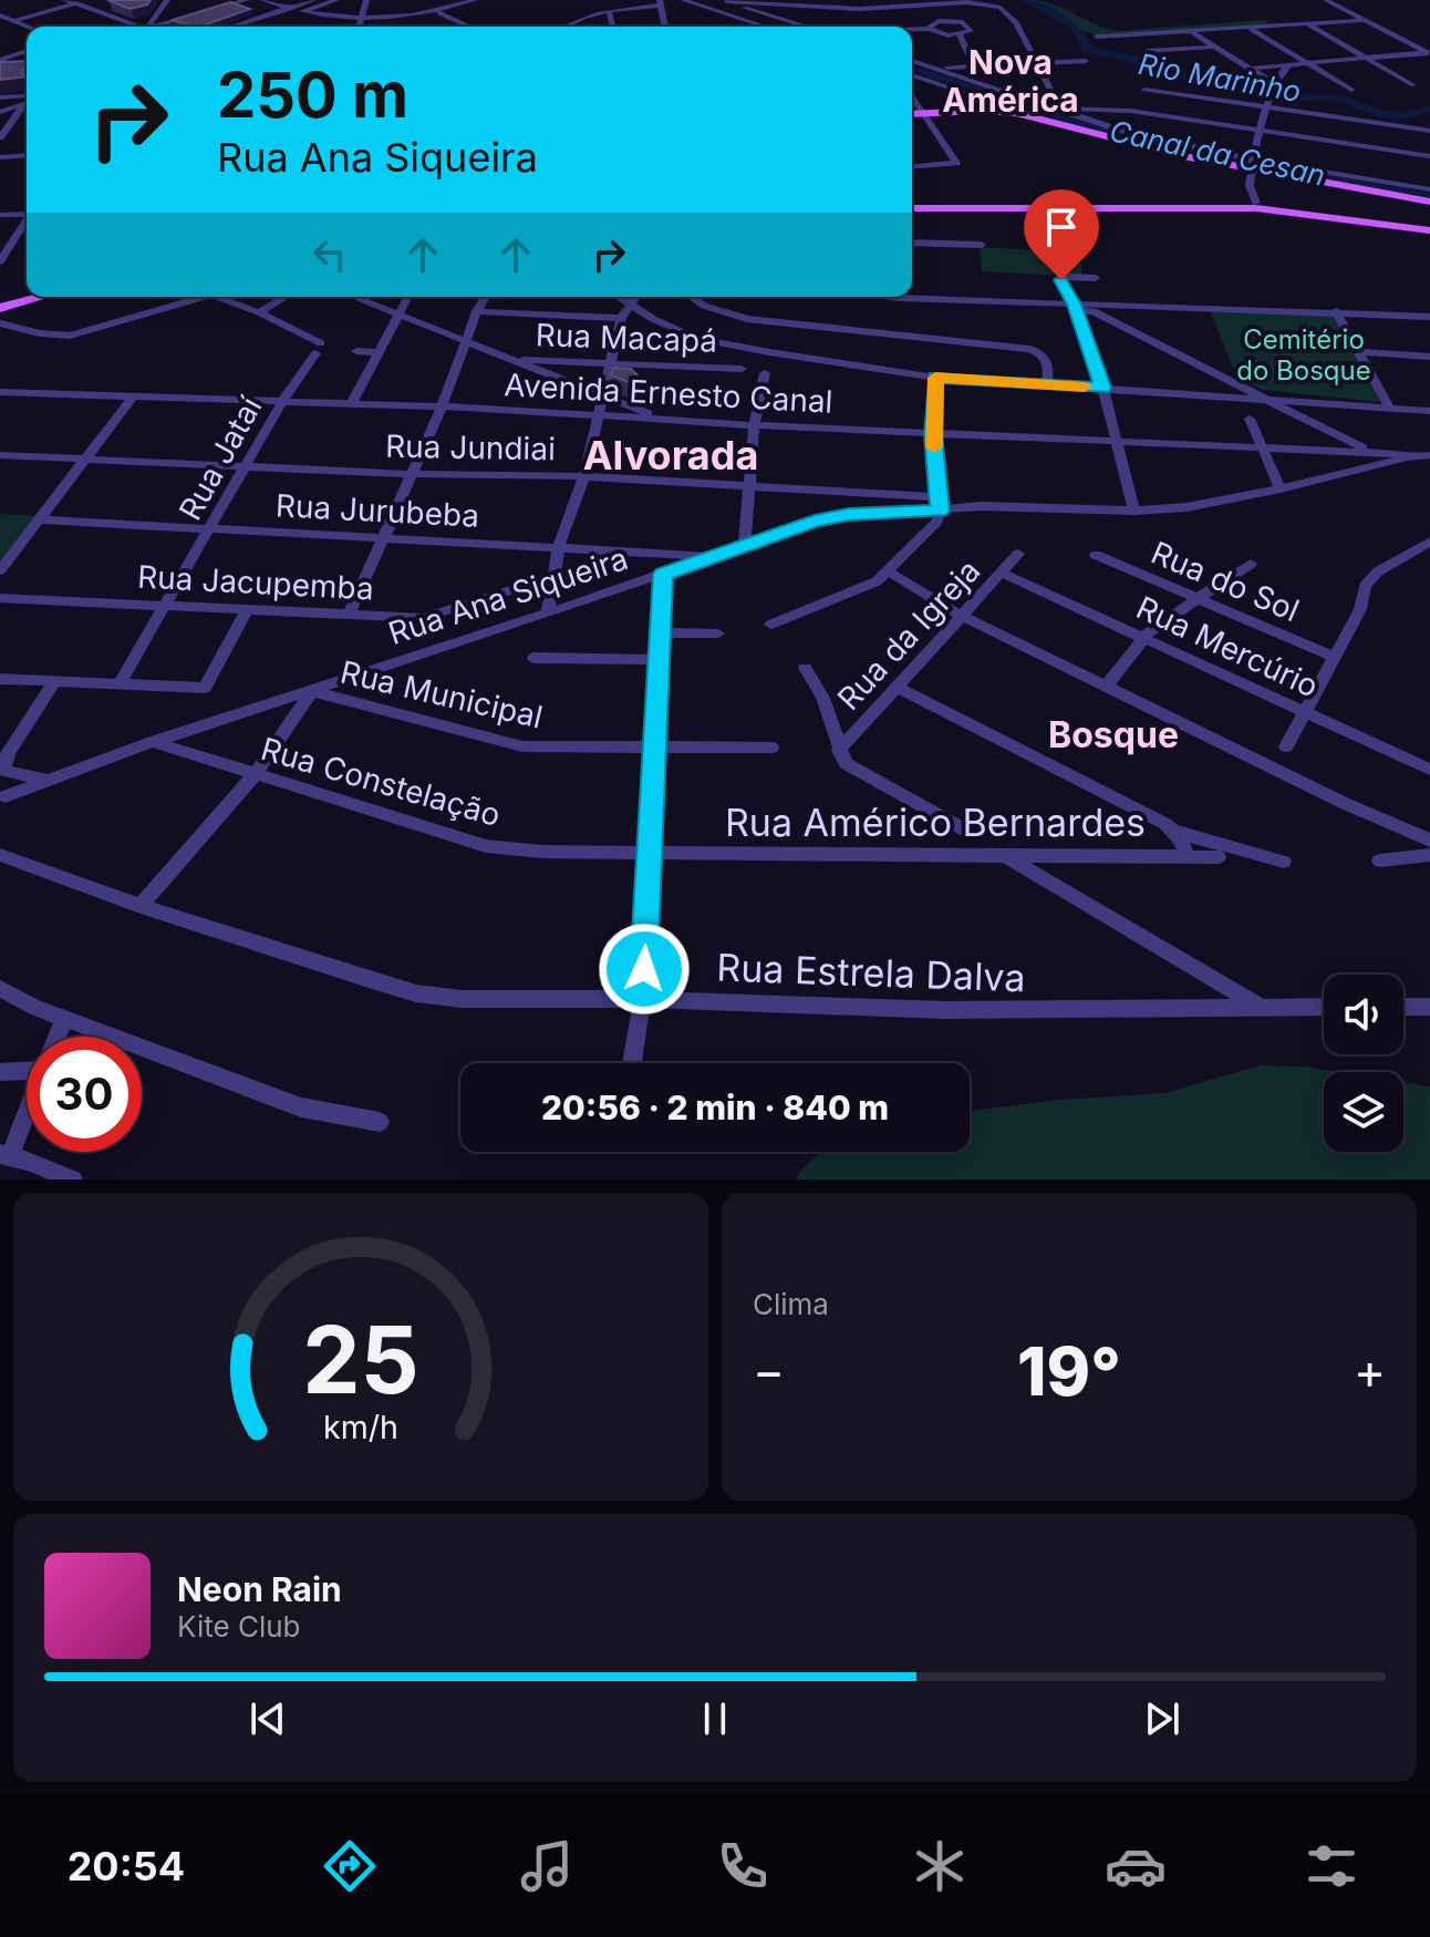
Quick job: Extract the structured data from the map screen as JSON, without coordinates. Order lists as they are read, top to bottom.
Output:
{
  "streets": {
    "street": [
      "Rua Macapá",
      "Avenida Ernesto Canal",
      "Rua Jundiai",
      "Rua Jataí",
      "Rua Jurubeba",
      "Rua do Sol",
      "Rua Jacupemba",
      "Rua Ana Siqueira",
      "Rua da Igreja",
      "Rua Mercúrio",
      "Rua Municipal",
      "Rua Constelação",
      "Rua Américo Bernardes",
      "Rua Estrela Dalva"
    ]
  },
  "crossings": [
    ["Avenida Ernesto Canal", "Rua Jataí"],
    ["Avenida Ernesto Canal", "Rua Ana Siqueira"],
    ["Rua Jundiai", "Rua Jataí"],
    ["Rua Jundiai", "Rua Ana Siqueira"],
    ["Rua Jataí", "Rua Jurubeba"],
    ["Rua Jataí", "Rua Jacupemba"],
    ["Rua Jurubeba", "Rua Ana Siqueira"],
    ["Rua Ana Siqueira", "Rua Municipal"],
    ["Rua Ana Siqueira", "Rua Constelação"],
    ["Rua da Igreja", "Rua Mercúrio"],
    ["Rua da Igreja", "Rua Américo Bernardes"],
    ["Rua Constelação", "Rua Américo Bernardes"]
  ],
  "districts": ["Nova América", "Alvorada", "Bosque"],
  "water": ["Rio Marinho", "Canal da Cesan"],
  "parks": ["Cemitério do Bosque"],
  "page": {
    "turn": ["250 m", "Rua Ana Siqueira"],
    "limit": "30",
    "trip": "20:56 · 2 min · 840 m",
    "tile": "Clima",
    "heat": ["−", "19°", "+"],
    "song": ["Neon Rain", "Kite Club"],
    "tabs": "20:54",
    "gauge": ["25", "km/h"]
  }
}
